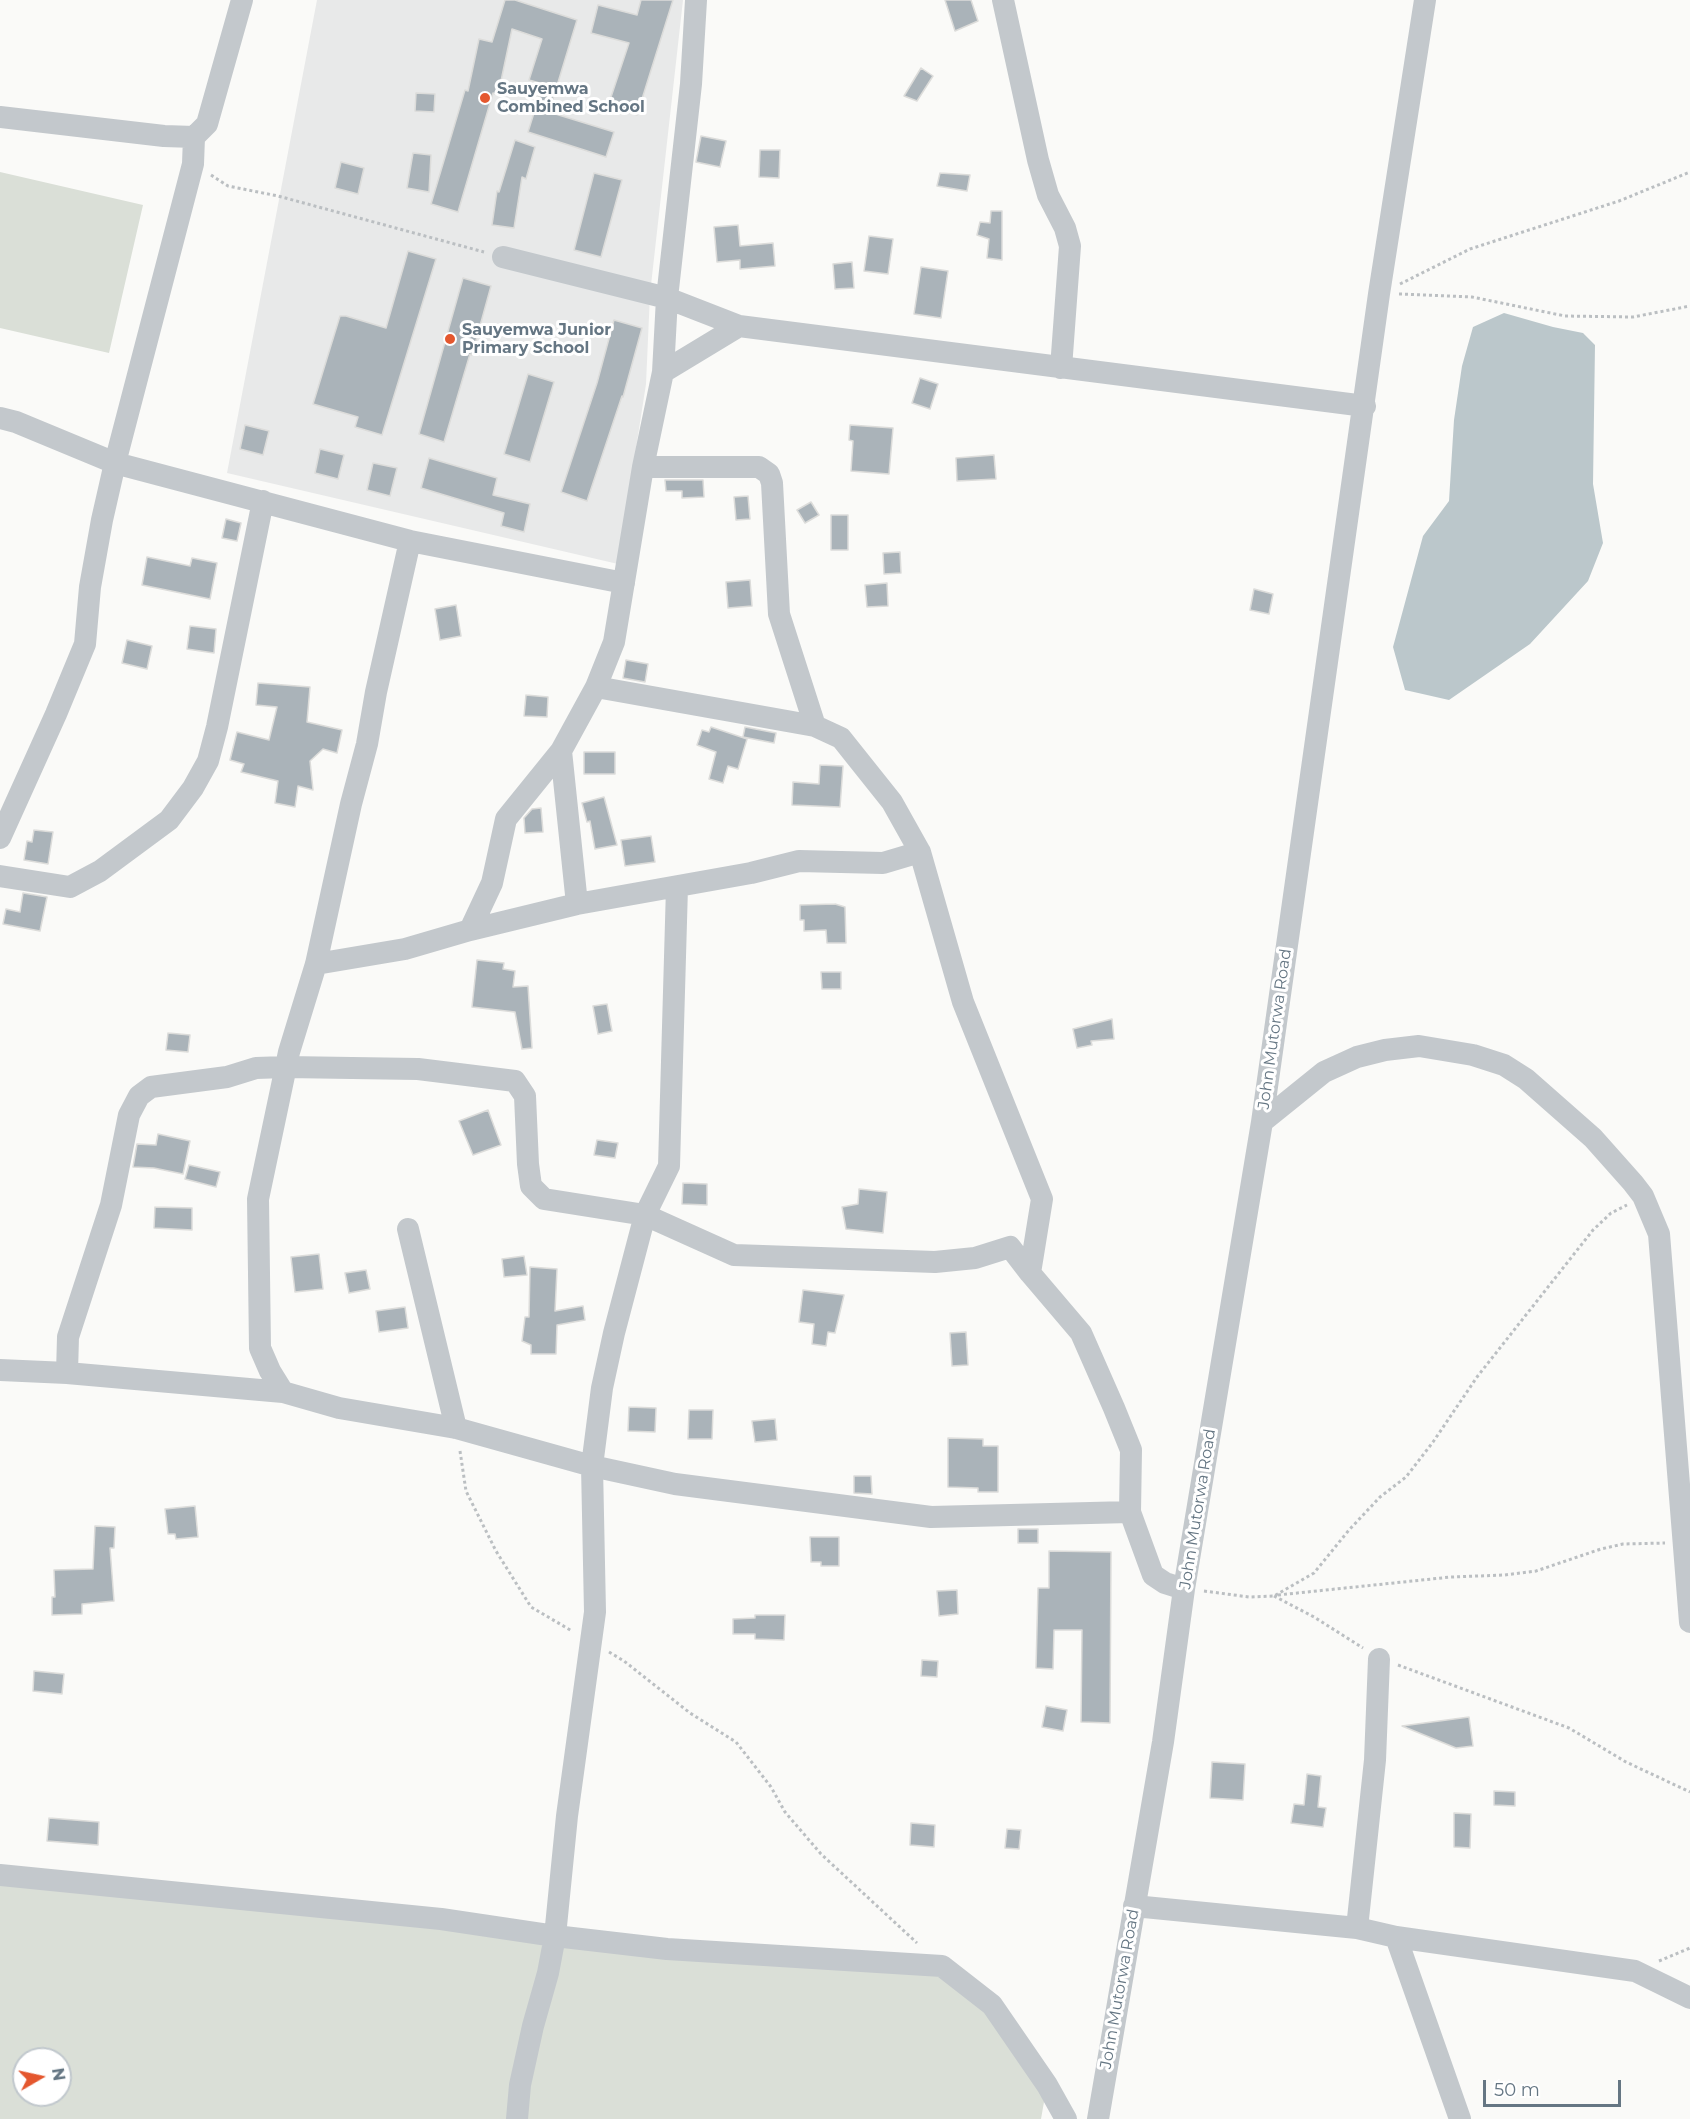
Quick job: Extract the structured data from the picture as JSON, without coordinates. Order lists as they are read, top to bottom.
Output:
{
  "streets": {
    "street": ["John Mutorwa Road"]
  },
  "places": ["Sauyemwa Combined School", "Sauyemwa Junior Primary School"],
  "scale_bar": "50 m",
  "north": "right"
}
